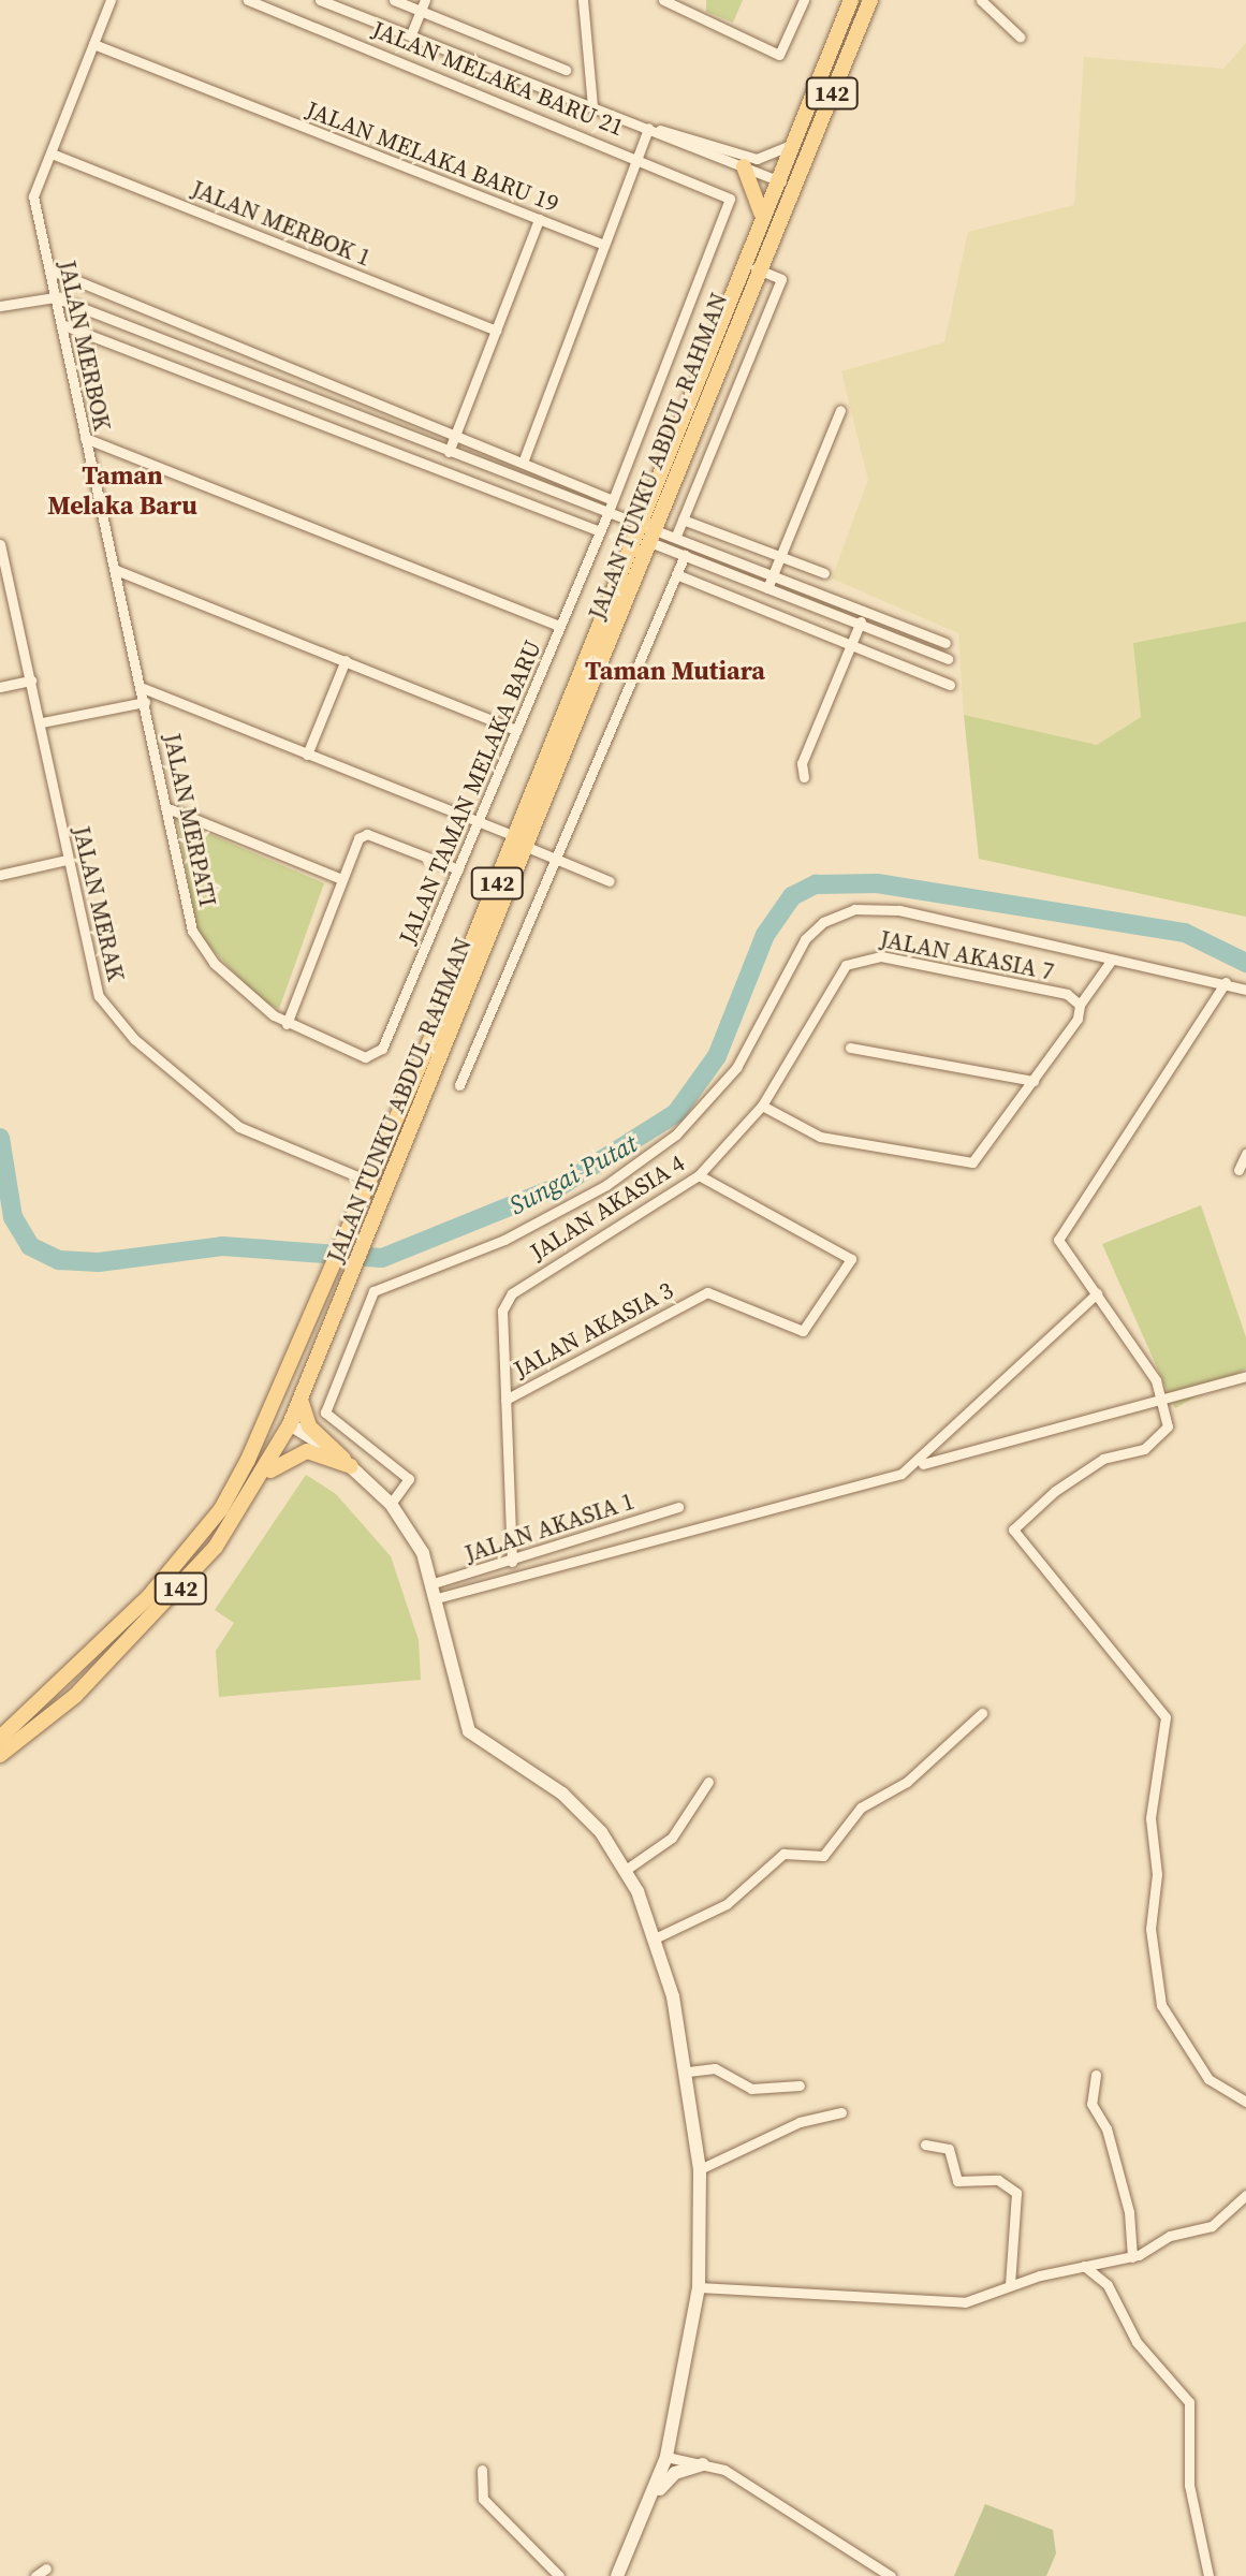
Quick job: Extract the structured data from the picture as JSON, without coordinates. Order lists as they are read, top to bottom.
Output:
{
  "streets": {
    "main road": ["142", "JALAN TUNKU ABDUL RAHMAN"],
    "street": [
      "JALAN MELAKA BARU 21",
      "JALAN MELAKA BARU 19",
      "JALAN MERBOK 1",
      "JALAN MERBOK",
      "JALAN TAMAN MELAKA BARU",
      "JALAN MERPATI",
      "JALAN MERAK",
      "JALAN AKASIA 7",
      "JALAN AKASIA 4",
      "JALAN AKASIA 3",
      "JALAN AKASIA 1"
    ]
  },
  "crossings": [
    ["JALAN MELAKA BARU 21", "JALAN TAMAN MELAKA BARU"],
    ["JALAN MERBOK 1", "JALAN MERBOK"],
    ["JALAN MERBOK", "JALAN MERPATI"],
    ["JALAN TUNKU ABDUL RAHMAN", "JALAN MERAK"],
    ["JALAN TAMAN MELAKA BARU", "JALAN MERPATI"],
    ["JALAN AKASIA 7", "JALAN AKASIA 4"],
    ["JALAN AKASIA 4", "JALAN AKASIA 3"]
  ],
  "districts": ["Taman Melaka Baru", "Taman Mutiara"],
  "water": ["Sungai Putat"]
}
